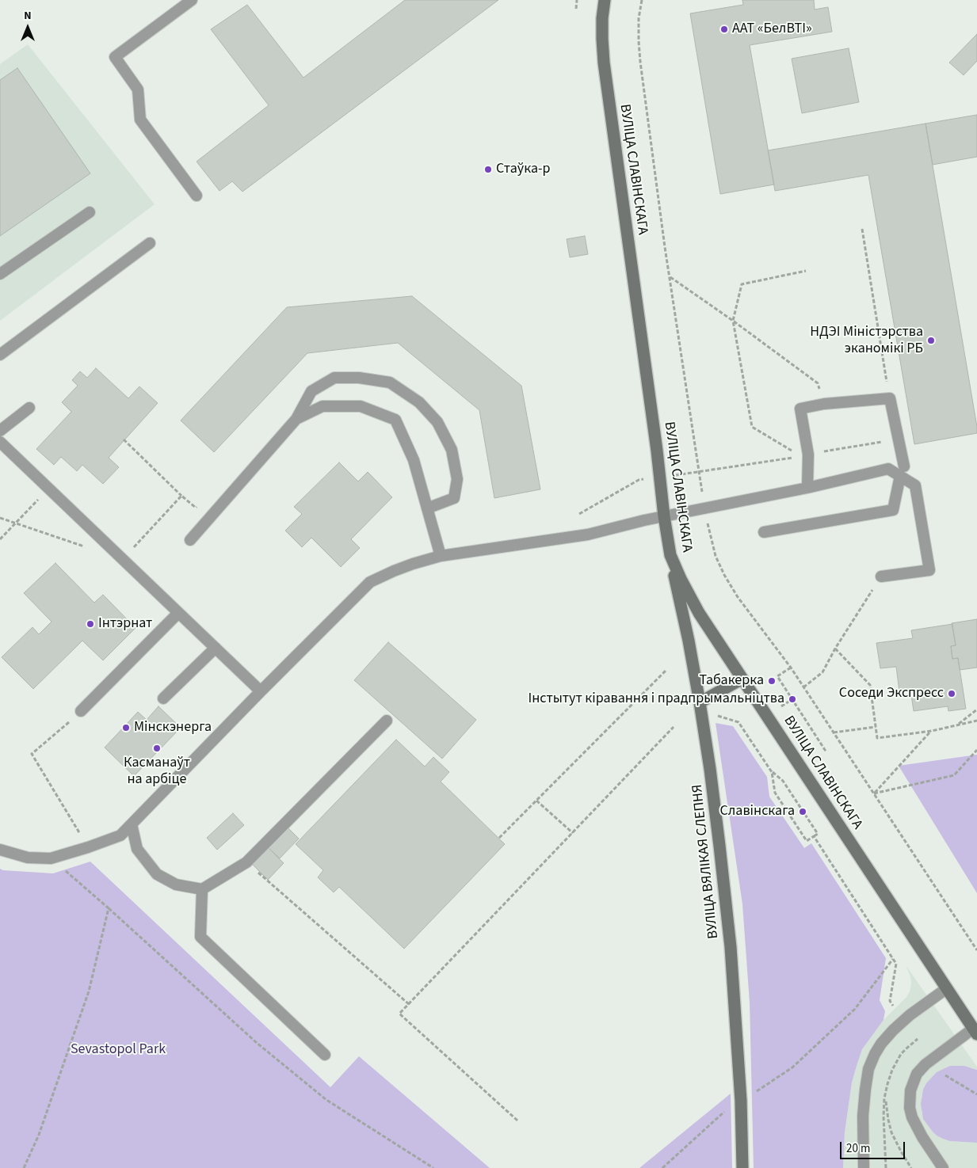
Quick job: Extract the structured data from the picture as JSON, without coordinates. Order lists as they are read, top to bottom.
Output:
{
  "streets": {
    "street": ["ВУЛІЦА СЛАВІНСКАГА", "ВУЛІЦА ВЯЛІКАЯ СЛЕПНЯ"]
  },
  "crossings": [
    ["ВУЛІЦА СЛАВІНСКАГА", "ВУЛІЦА ВЯЛІКАЯ СЛЕПНЯ"]
  ],
  "parks": ["Sevastopol Park"],
  "places": [
    "ААТ «БелВТІ»",
    "Стаўка-р",
    "НДЭІ Міністэрства эканомікі РБ",
    "Інтэрнат",
    "Табакерка",
    "Соседи Экспресс",
    "Інстытут кіравання і прадпрымальніцтва",
    "Мінскэнерга",
    "Касманаўт на арбіце",
    "Славінскага"
  ],
  "scale_bar": "20 m",
  "north": "top"
}
